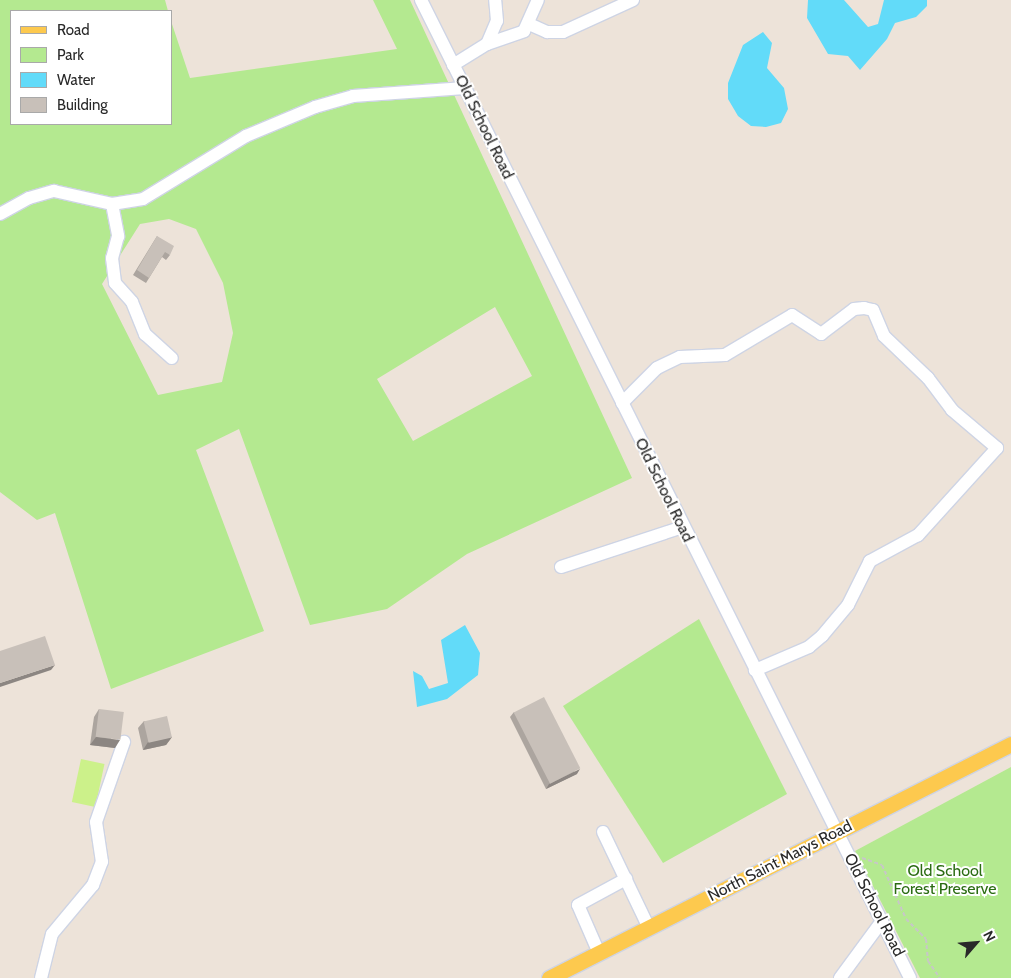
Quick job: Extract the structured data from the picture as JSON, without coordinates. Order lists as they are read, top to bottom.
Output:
{
  "streets": {
    "main road": ["North Saint Marys Road"],
    "street": ["Old School Road"]
  },
  "crossings": [
    ["Old School Road", "North Saint Marys Road"]
  ],
  "parks": ["Old School Forest Preserve"],
  "legend": [
    "Road",
    "Park",
    "Water",
    "Building"
  ],
  "north": "top right"
}
